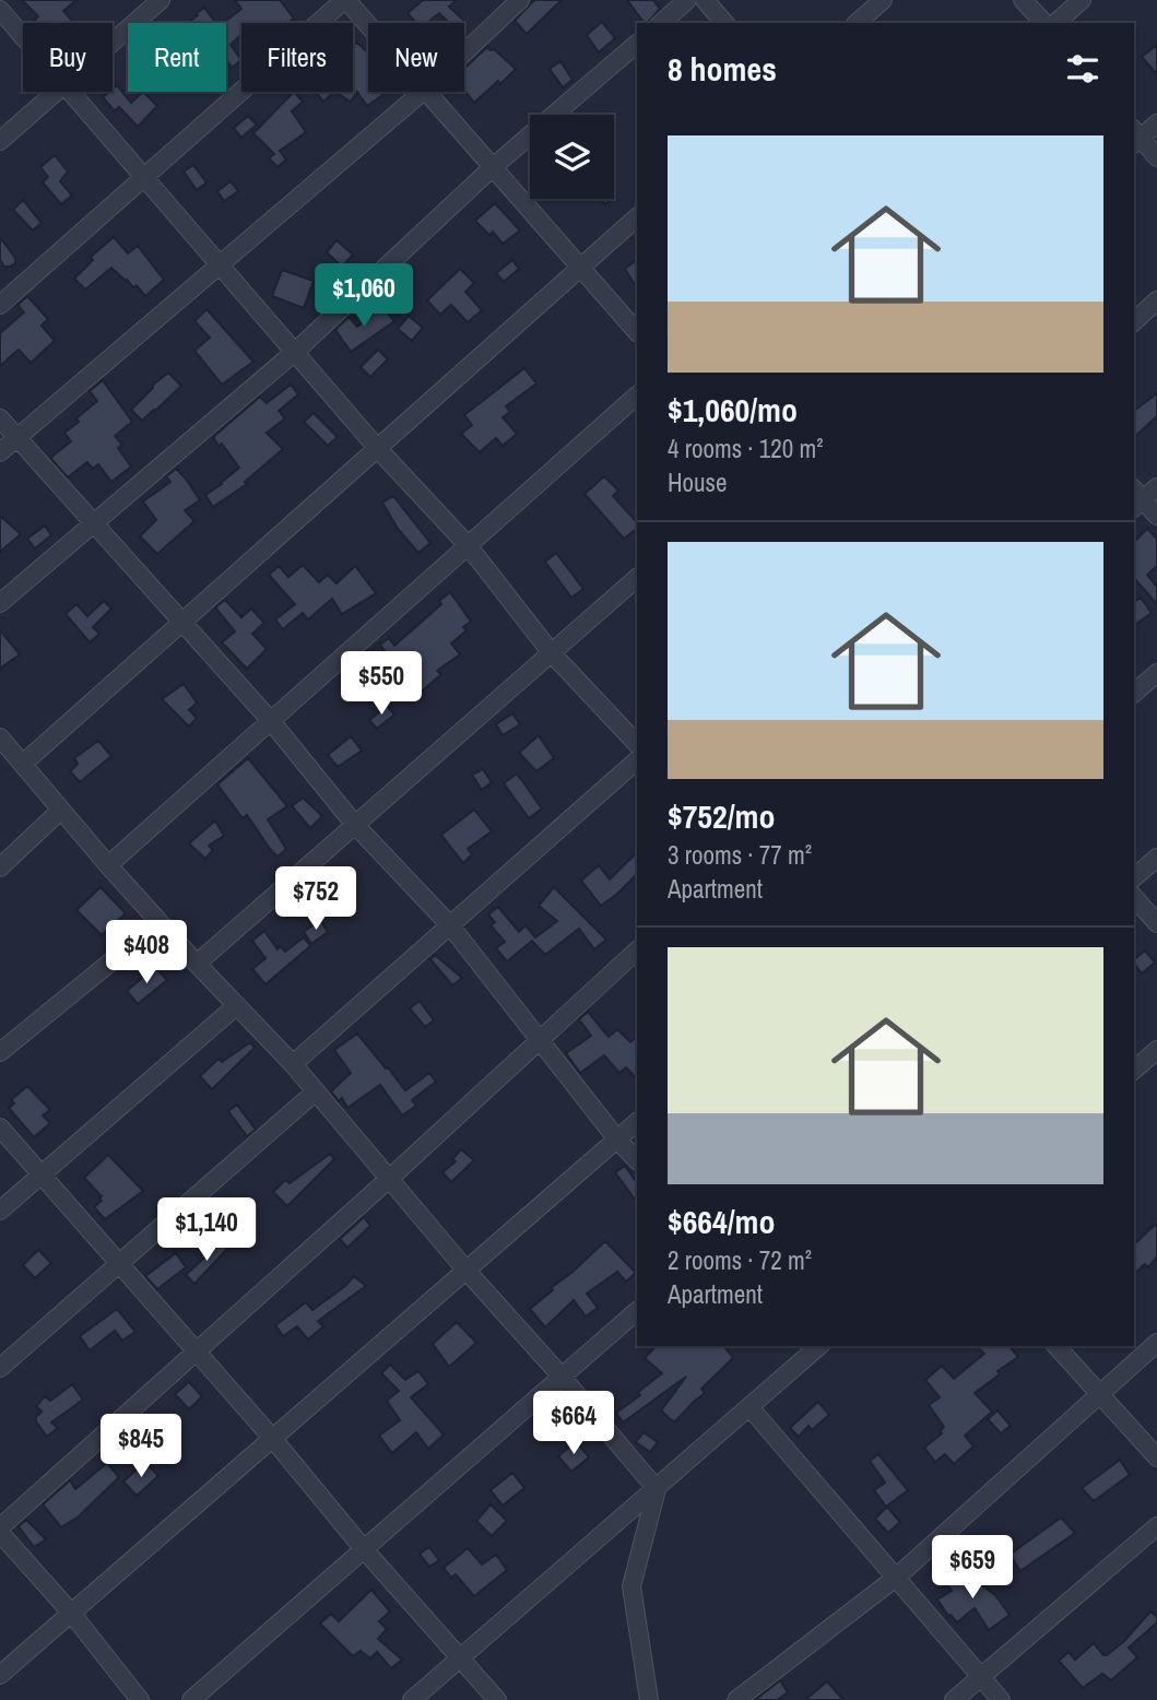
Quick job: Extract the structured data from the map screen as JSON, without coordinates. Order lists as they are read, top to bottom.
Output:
{
  "page": {
    "chip": [
      "Buy",
      "Rent",
      "Filters",
      "New"
    ],
    "heading": "8 homes",
    "list": [
      {
        "name": "$1,060/mo",
        "note": "4 rooms · 120 m² · House"
      },
      {
        "name": "$752/mo",
        "note": "3 rooms · 77 m² · Apartment"
      },
      {
        "name": "$664/mo",
        "note": "2 rooms · 72 m² · Apartment"
      }
    ],
    "price": [
      "$1,060",
      "$550",
      "$752",
      "$408",
      "$1,140",
      "$664",
      "$845",
      "$659"
    ]
  }
}
